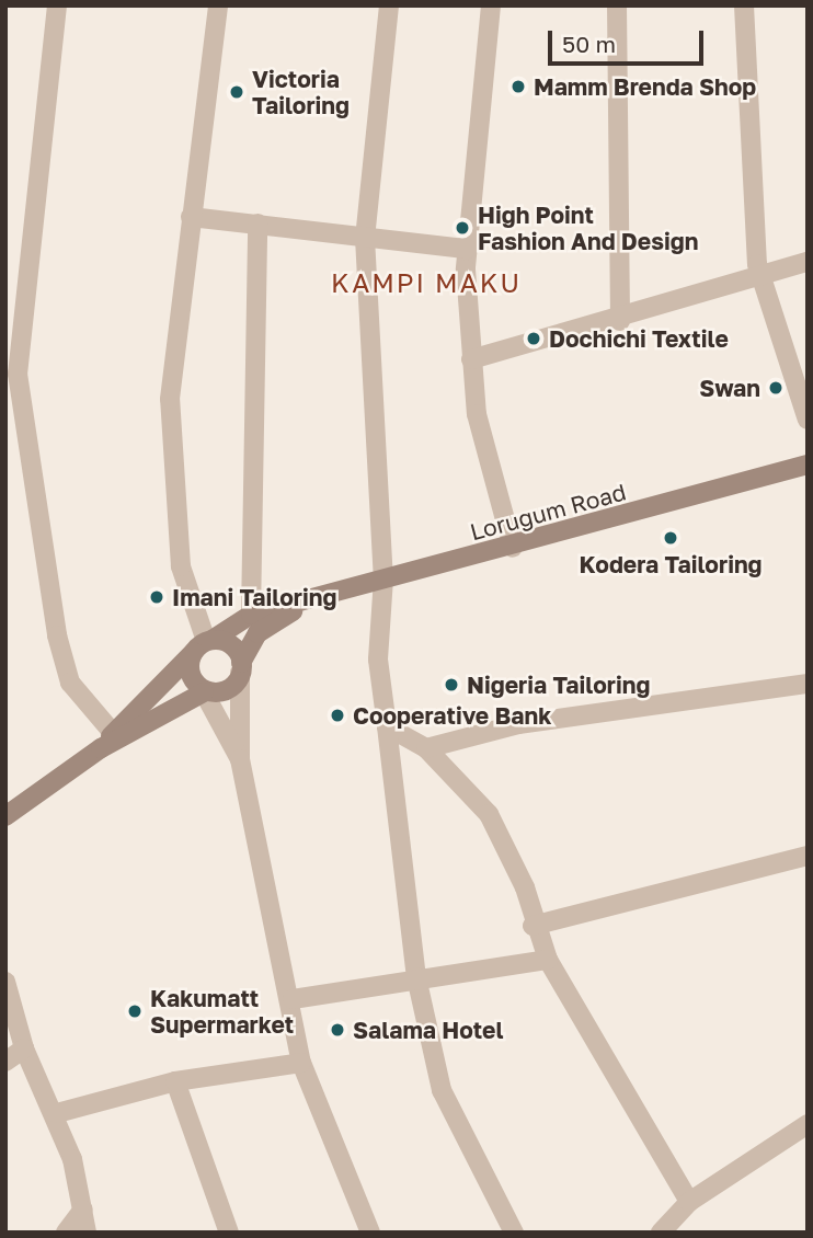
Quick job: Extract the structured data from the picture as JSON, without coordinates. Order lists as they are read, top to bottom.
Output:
{
  "streets": {
    "main road": ["Lorugum Road"]
  },
  "districts": ["KAMPI MAKU"],
  "places": [
    "Mamm Brenda Shop",
    "Victoria Tailoring",
    "High Point Fashion And Design",
    "Dochichi Textile",
    "Swan",
    "Kodera Tailoring",
    "Imani Tailoring",
    "Nigeria Tailoring",
    "Cooperative Bank",
    "Kakumatt Supermarket",
    "Salama Hotel"
  ],
  "scale_bar": "50 m"
}
